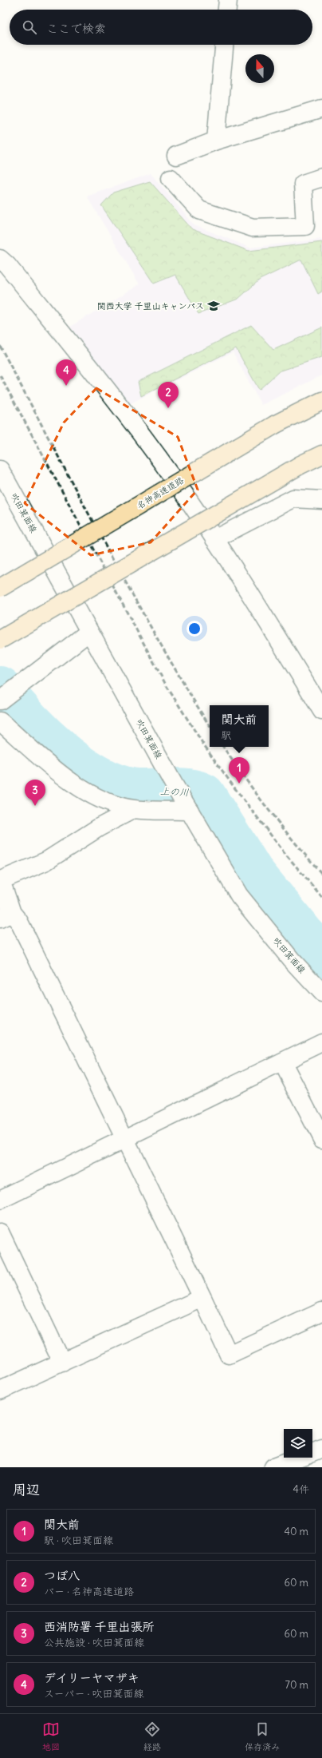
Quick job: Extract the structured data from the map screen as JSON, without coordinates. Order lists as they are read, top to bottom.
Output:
{
  "streets": {
    "highway": ["名神高速道路"],
    "street": ["吹田箕面線"]
  },
  "water": ["上の川"],
  "places": {
    "school or university": ["関西大学 千里山キャンパス"]
  },
  "north": "top",
  "page": {
    "search": "ここで検索",
    "pins": [
      "4",
      "2",
      "1",
      "3"
    ],
    "popup": ["関大前", "駅"],
    "heading": ["周辺", "4件"],
    "list": [
      {
        "mark": "1",
        "name": "関大前",
        "note": "駅 · 吹田箕面線",
        "value": "40 m"
      },
      {
        "mark": "2",
        "name": "つぼ八",
        "note": "バー · 名神高速道路",
        "value": "60 m"
      },
      {
        "mark": "3",
        "name": "西消防署 千里出張所",
        "note": "公共施設 · 吹田箕面線",
        "value": "60 m"
      },
      {
        "mark": "4",
        "name": "デイリーヤマザキ",
        "note": "スーパー · 吹田箕面線",
        "value": "70 m"
      }
    ],
    "nav": ["地図", "経路", "保存済み"]
  }
}
